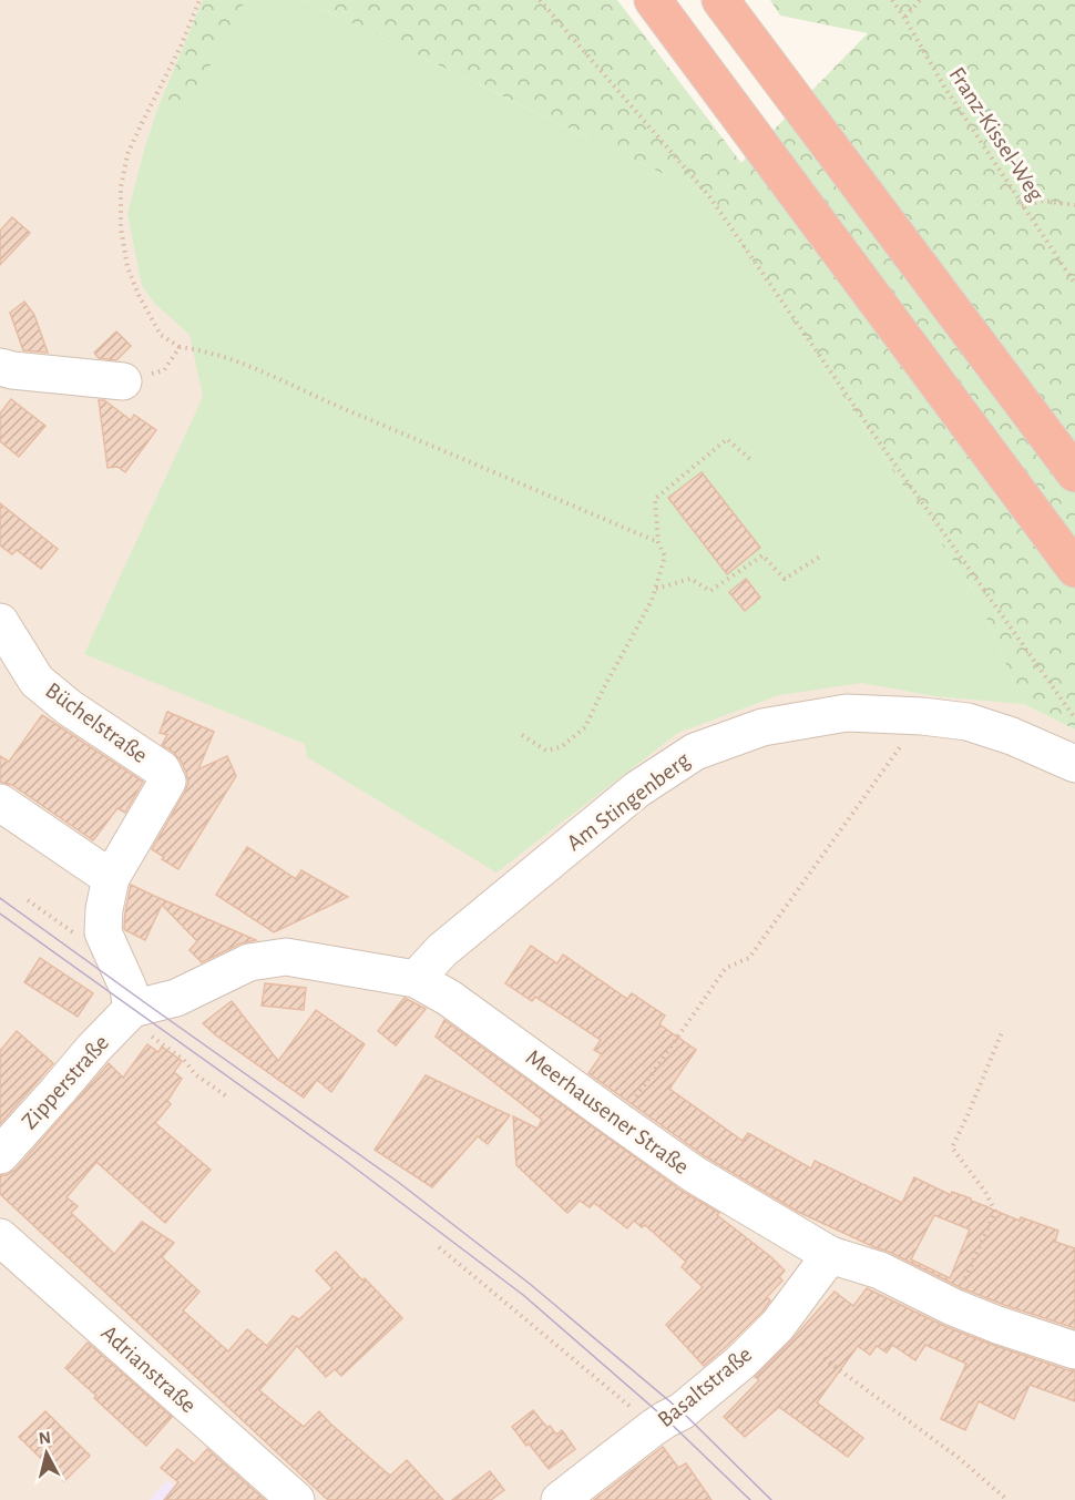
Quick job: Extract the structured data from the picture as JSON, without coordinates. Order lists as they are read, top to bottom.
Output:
{
  "streets": {
    "street": [
      "Büchelstraße",
      "Am Stingenberg",
      "Zipperstraße",
      "Meerhausener Straße",
      "Adrianstraße",
      "Basaltstraße"
    ],
    "path": ["Franz-Kissel-Weg"]
  },
  "crossings": [
    ["Büchelstraße", "Zipperstraße"],
    ["Büchelstraße", "Meerhausener Straße"],
    ["Am Stingenberg", "Meerhausener Straße"],
    ["Zipperstraße", "Meerhausener Straße"],
    ["Meerhausener Straße", "Basaltstraße"]
  ],
  "north": "top"
}
